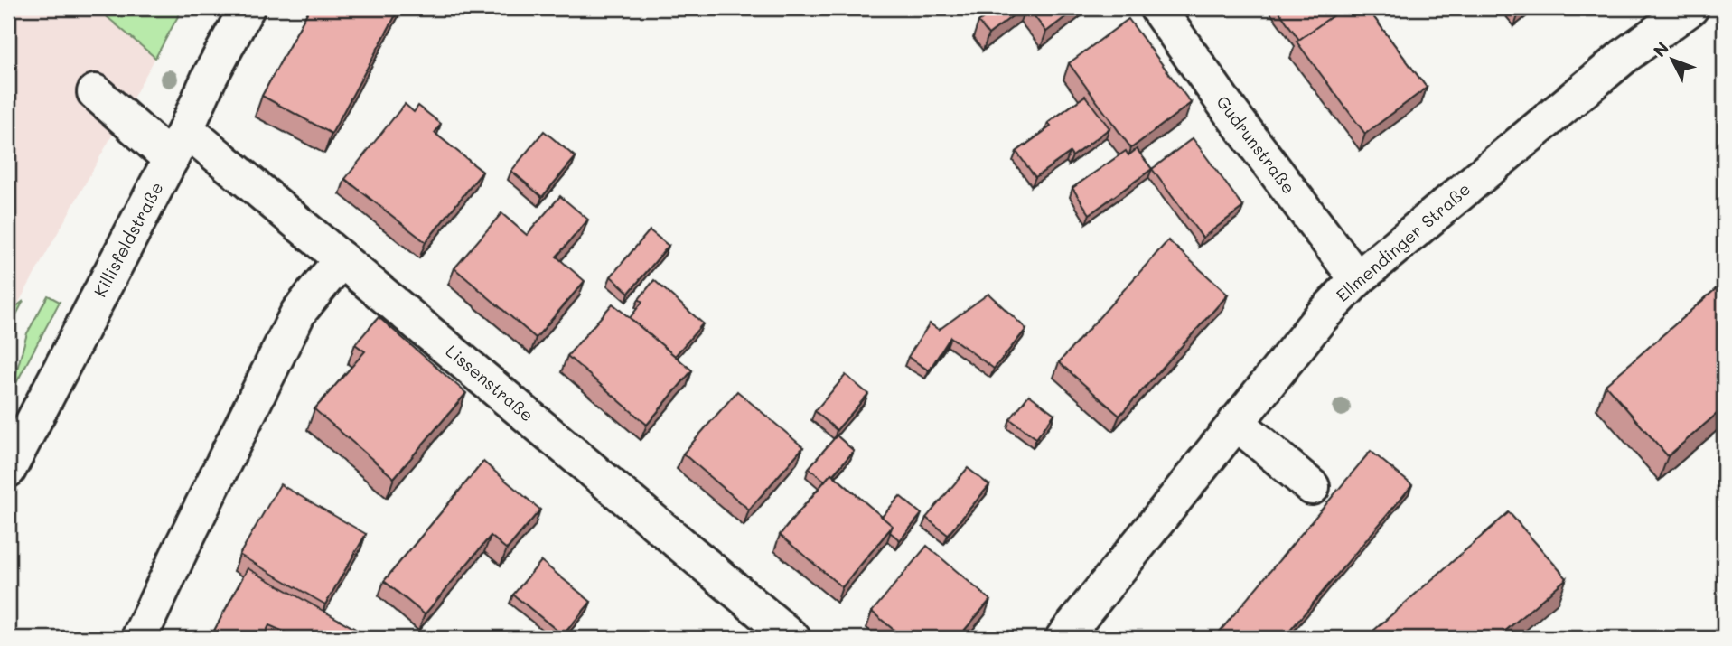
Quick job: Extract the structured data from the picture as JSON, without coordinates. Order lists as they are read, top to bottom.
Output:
{
  "streets": {
    "street": [
      "Gudrunstraße",
      "Killisfeldstraße",
      "Ellmendinger Straße",
      "Lissenstraße"
    ]
  },
  "crossings": [
    ["Gudrunstraße", "Ellmendinger Straße"],
    ["Killisfeldstraße", "Lissenstraße"]
  ],
  "north": "top left"
}
